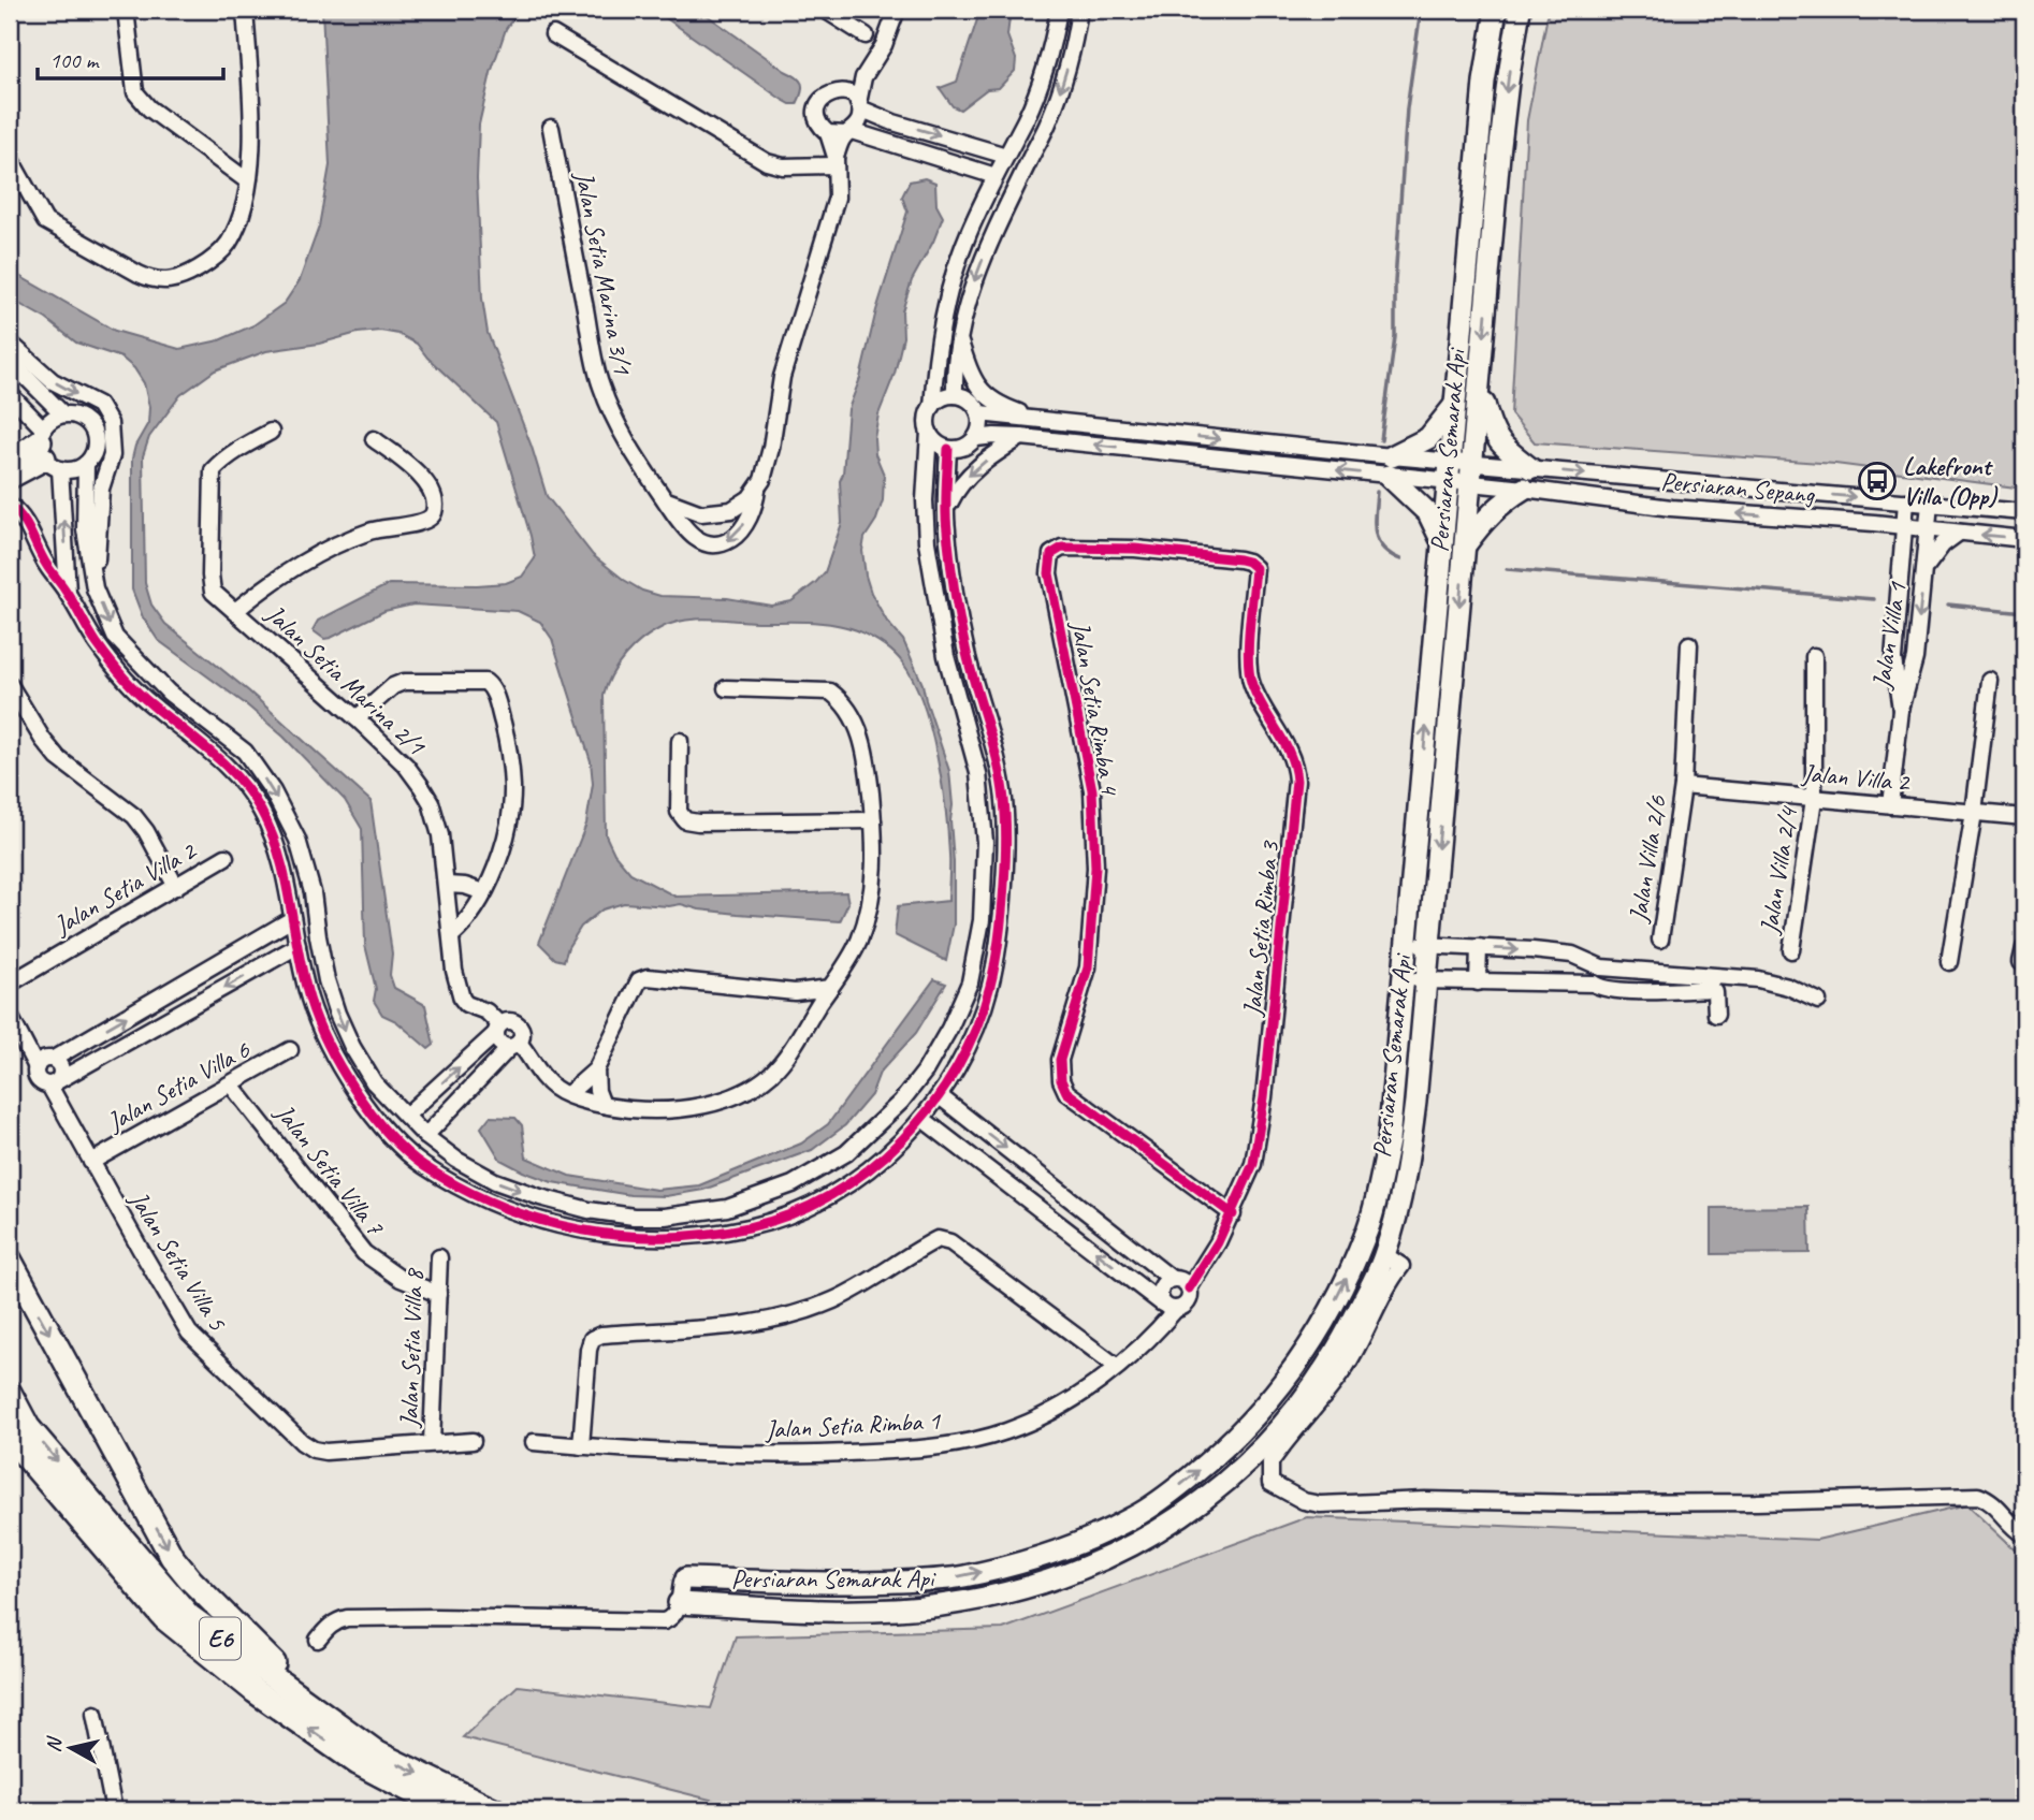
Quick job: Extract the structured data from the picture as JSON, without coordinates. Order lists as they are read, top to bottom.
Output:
{
  "streets": {
    "highway": ["E6"],
    "main road": ["Persiaran Semarak Api"],
    "street": [
      "Jalan Setia Marina 3/1",
      "Persiaran Sepang",
      "Jalan Villa 1",
      "Jalan Setia Marina 2/1",
      "Jalan Setia Rimba 4",
      "Jalan Villa 2",
      "Jalan Villa 2/6",
      "Jalan Villa 2/4",
      "Jalan Setia Villa 2",
      "Jalan Setia Rimba 3",
      "Jalan Setia Villa 6",
      "Jalan Setia Villa 7",
      "Jalan Setia Villa 5",
      "Jalan Setia Villa 8",
      "Jalan Setia Rimba 1"
    ]
  },
  "crossings": [
    ["Persiaran Semarak Api", "Persiaran Sepang"],
    ["Persiaran Sepang", "Jalan Villa 1"],
    ["Jalan Villa 1", "Jalan Villa 2"],
    ["Jalan Setia Rimba 4", "Jalan Setia Rimba 3"],
    ["Jalan Villa 2", "Jalan Villa 2/6"],
    ["Jalan Villa 2", "Jalan Villa 2/4"],
    ["Jalan Setia Rimba 3", "Jalan Setia Rimba 1"],
    ["Jalan Setia Villa 6", "Jalan Setia Villa 7"],
    ["Jalan Setia Villa 6", "Jalan Setia Villa 5"],
    ["Jalan Setia Villa 7", "Jalan Setia Villa 8"],
    ["Jalan Setia Villa 5", "Jalan Setia Villa 8"]
  ],
  "places": {
    "bus stop": ["Lakefront Villa (Opp)"]
  },
  "scale_bar": "100 m",
  "north": "left"
}
